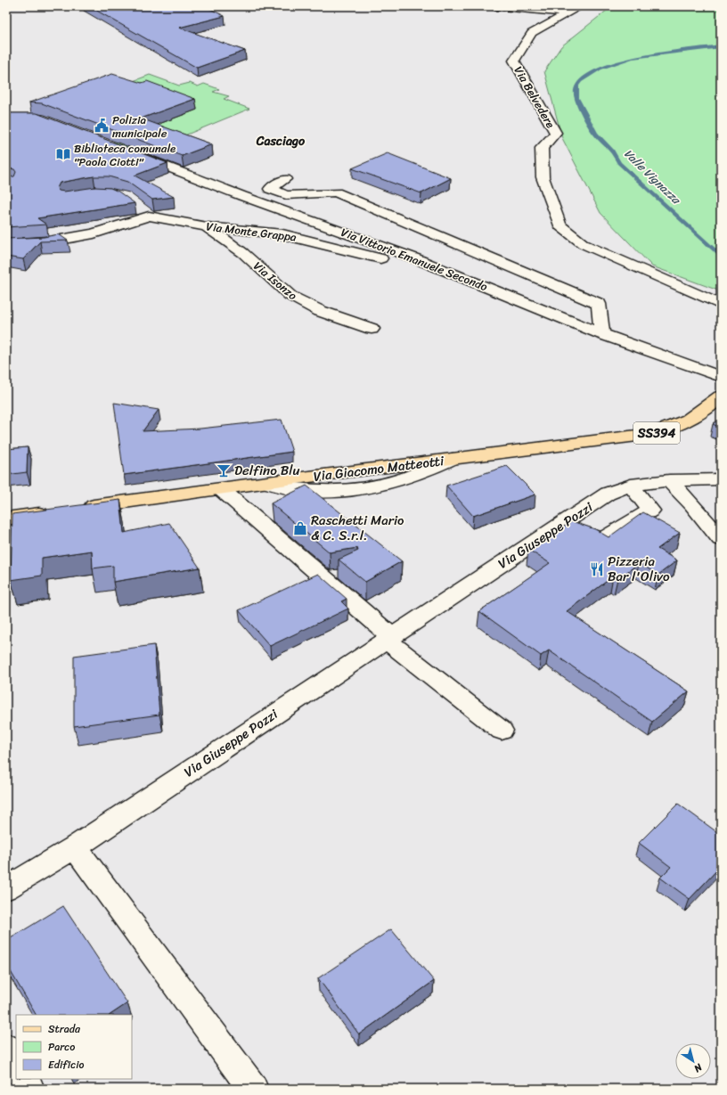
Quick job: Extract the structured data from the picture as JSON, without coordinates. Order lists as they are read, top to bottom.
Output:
{
  "streets": {
    "main road": ["SS394", "Via Giacomo Matteotti"],
    "street": [
      "Via Belvedere",
      "Via Monte Grappa",
      "Via Vittorio Emanuele Secondo",
      "Via Isonzo",
      "Via Giuseppe Pozzi"
    ]
  },
  "crossings": [
    ["Via Monte Grappa", "Via Vittorio Emanuele Secondo"],
    ["Via Monte Grappa", "Via Isonzo"]
  ],
  "districts": ["Casciago"],
  "water": ["Valle Vignazza"],
  "places": {
    "public building": ["Polizia municipale"],
    "library": ["Biblioteca comunale \"Paola Ciotti\""],
    "bar": ["Delfino Blu"],
    "shop": ["Raschetti Mario & C. S.r.l."],
    "restaurant": ["Pizzeria Bar l'Olivo"]
  },
  "legend": ["Strada", "Parco", "Edificio"],
  "north": "bottom right"
}
